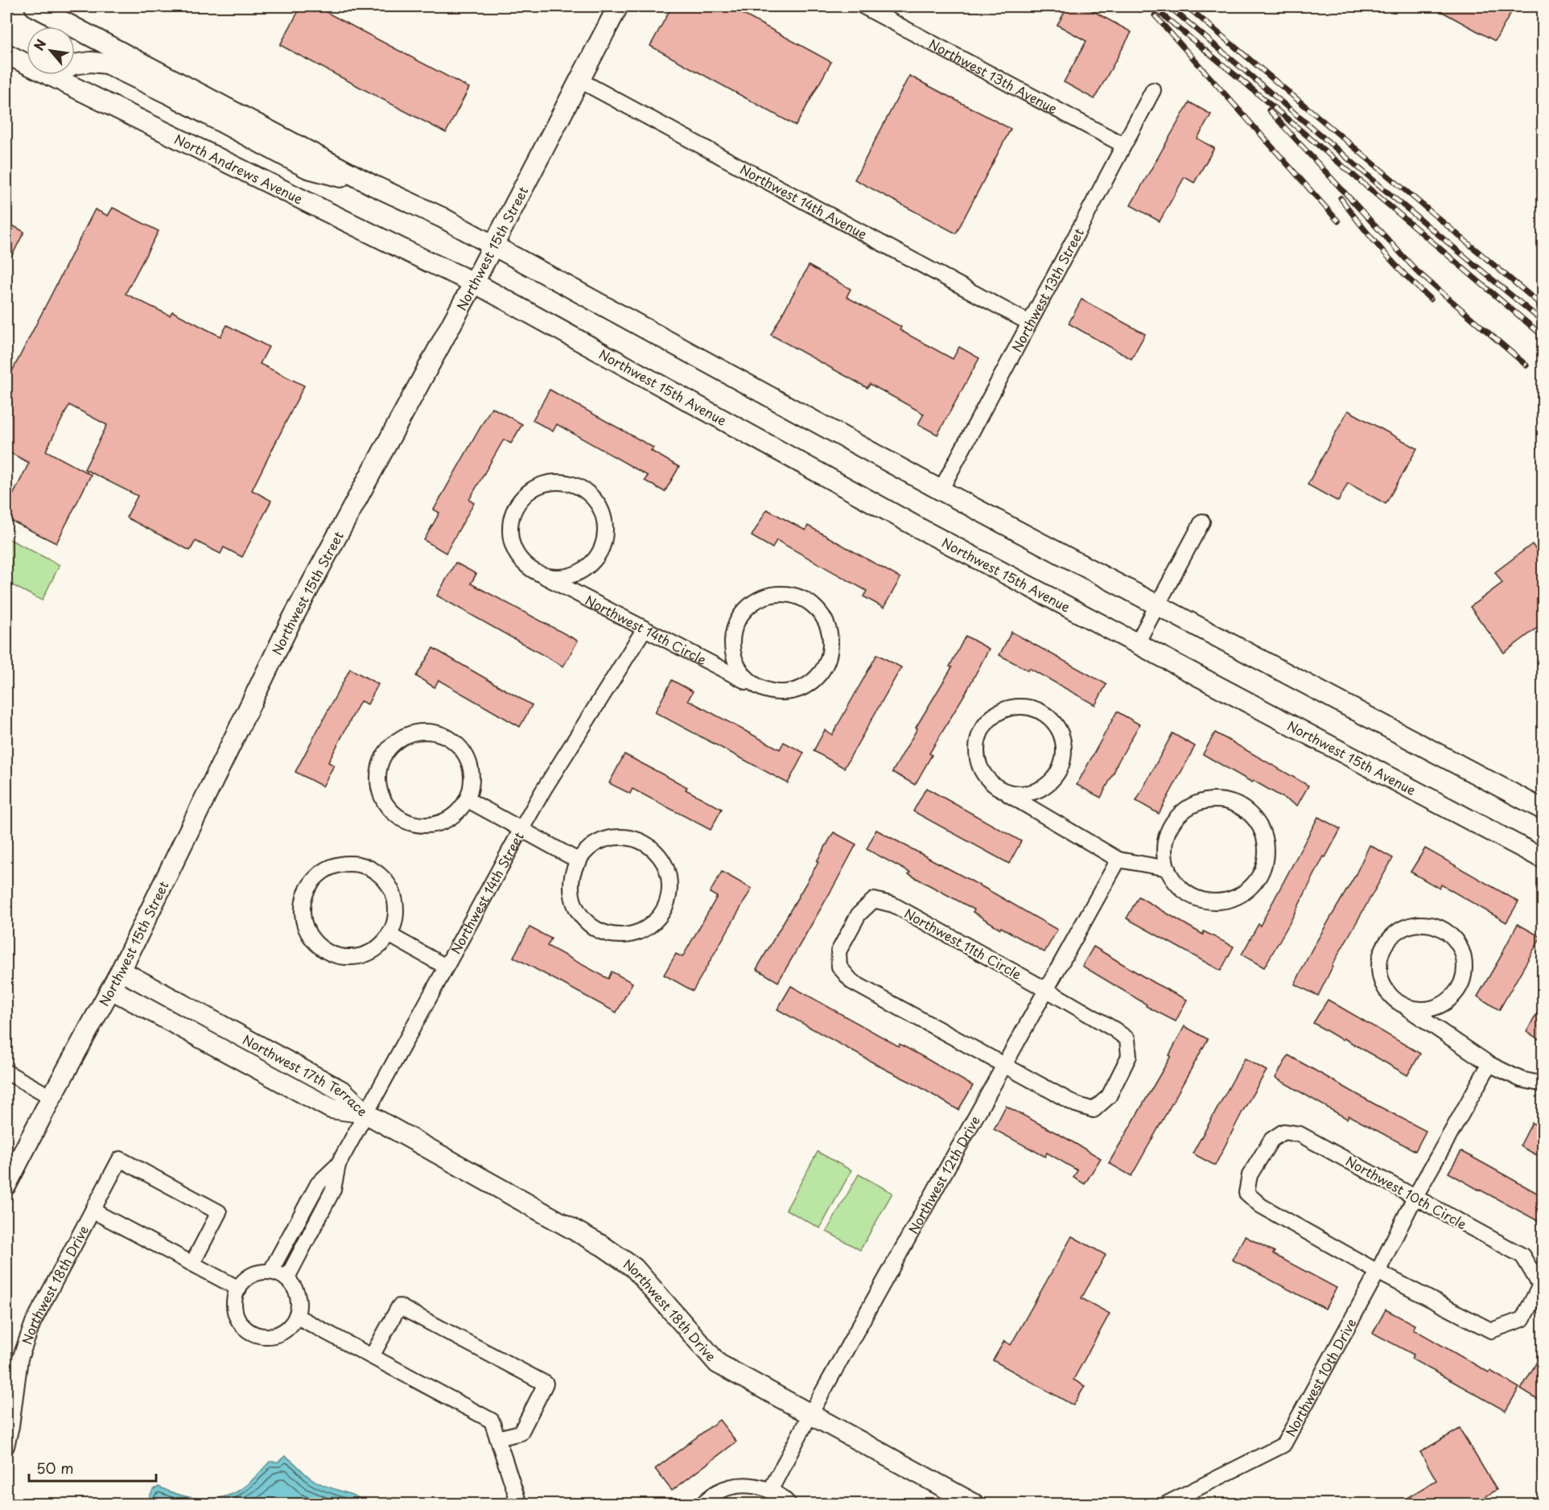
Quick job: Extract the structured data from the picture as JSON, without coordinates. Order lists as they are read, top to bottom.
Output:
{
  "streets": {
    "street": [
      "Northwest 13th Avenue",
      "North Andrews Avenue",
      "Northwest 14th Avenue",
      "Northwest 15th Street",
      "Northwest 13th Street",
      "Northwest 15th Avenue",
      "Northwest 14th Circle",
      "Northwest 14th Street",
      "Northwest 11th Circle",
      "Northwest 17th Terrace",
      "Northwest 12th Drive",
      "Northwest 10th Circle",
      "Northwest 18th Drive",
      "Northwest 10th Drive"
    ]
  },
  "crossings": [
    ["Northwest 13th Avenue", "Northwest 13th Street"],
    ["North Andrews Avenue", "Northwest 15th Street"],
    ["North Andrews Avenue", "Northwest 15th Avenue"],
    ["Northwest 14th Avenue", "Northwest 15th Street"],
    ["Northwest 14th Avenue", "Northwest 13th Street"],
    ["Northwest 15th Street", "Northwest 15th Avenue"],
    ["Northwest 15th Street", "Northwest 17th Terrace"],
    ["Northwest 14th Circle", "Northwest 14th Street"],
    ["Northwest 14th Street", "Northwest 17th Terrace"],
    ["Northwest 14th Street", "Northwest 18th Drive"],
    ["Northwest 11th Circle", "Northwest 12th Drive"],
    ["Northwest 17th Terrace", "Northwest 18th Drive"],
    ["Northwest 12th Drive", "Northwest 18th Drive"],
    ["Northwest 10th Circle", "Northwest 10th Drive"]
  ],
  "scale_bar": "50 m",
  "north": "top left"
}
